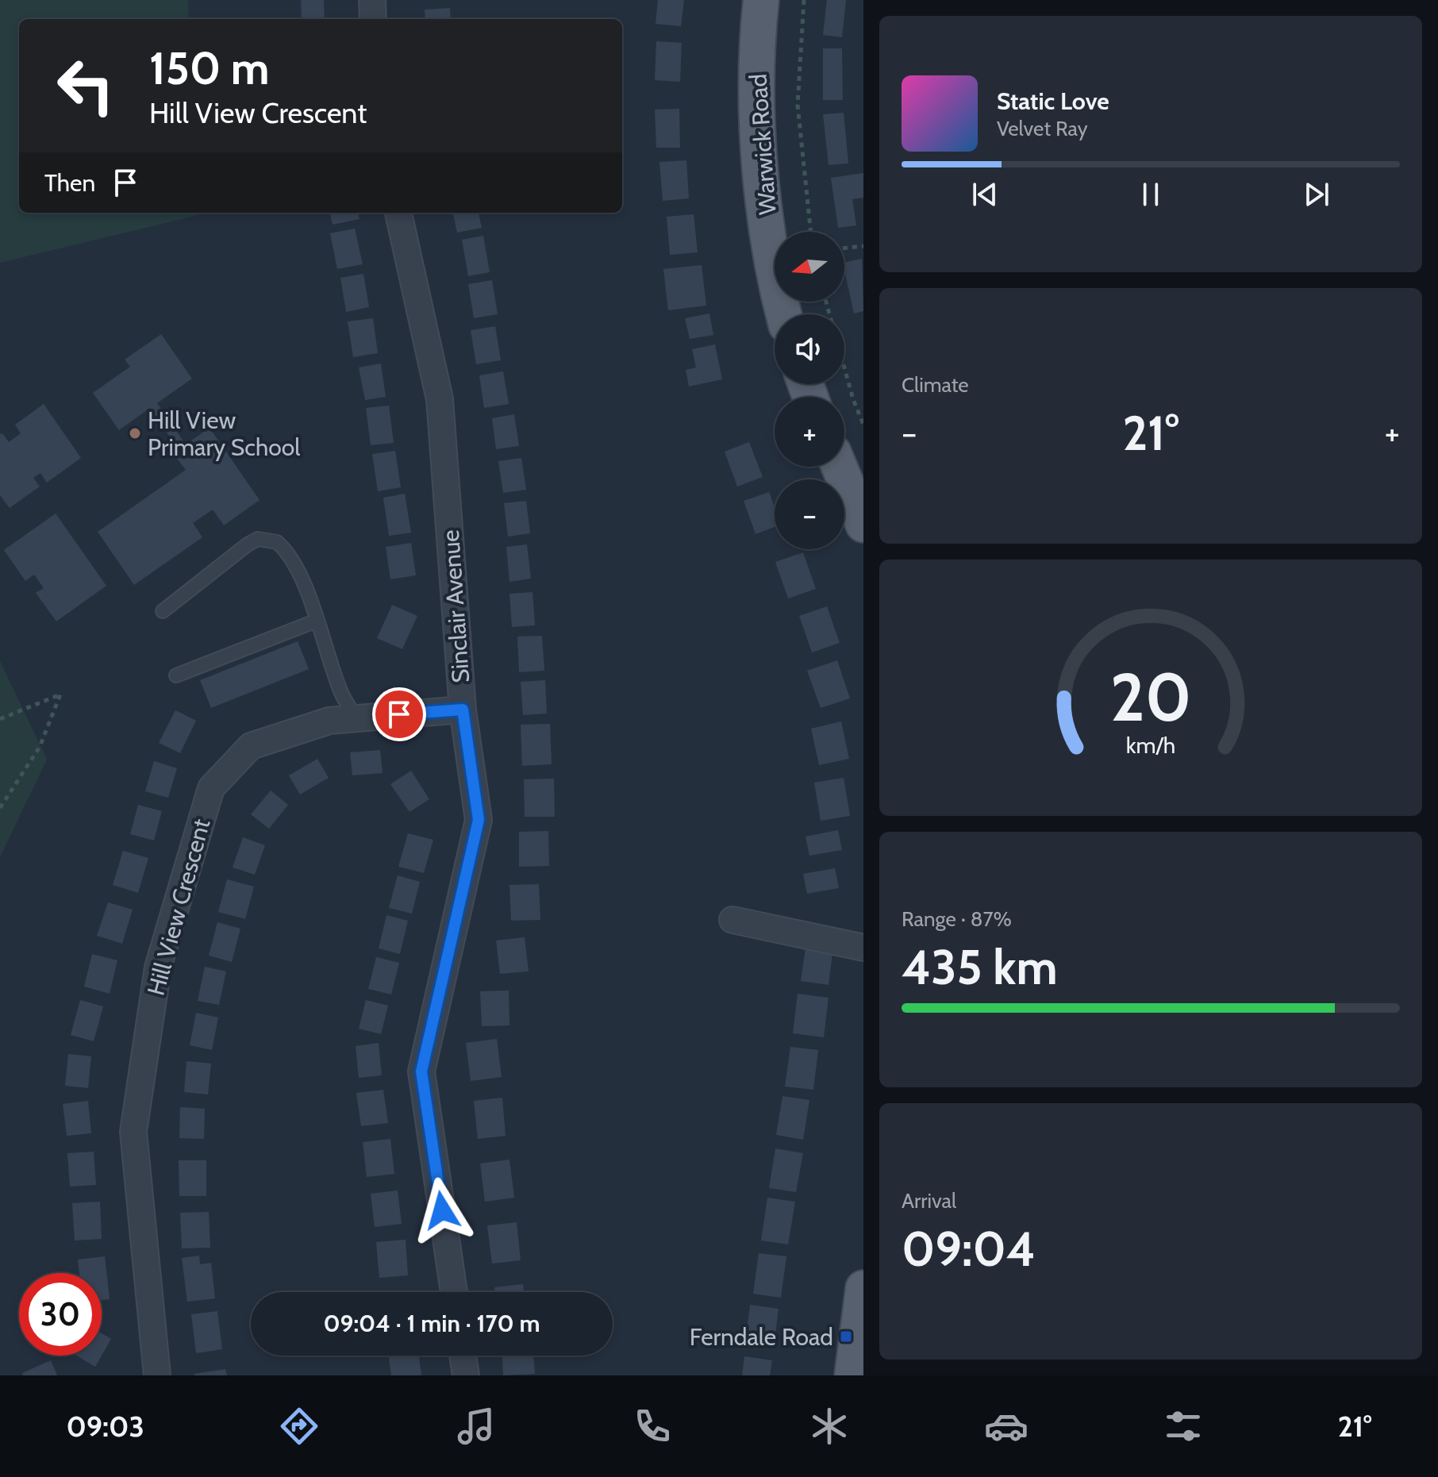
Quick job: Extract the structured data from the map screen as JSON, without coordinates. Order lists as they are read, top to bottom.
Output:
{
  "streets": {
    "main road": ["Warwick Road"],
    "street": ["Sinclair Avenue", "Hill View Crescent"]
  },
  "crossings": [
    ["Sinclair Avenue", "Hill View Crescent"]
  ],
  "places": {
    "other": ["Hill View Primary School"],
    "transit": ["Ferndale Road"]
  },
  "north": "left",
  "page": {
    "turn": ["150 m", "Hill View Crescent"],
    "song": ["Static Love", "Velvet Ray"],
    "then": "Then",
    "map_buttons": ["+", "−"],
    "tile": [
      "Climate",
      ["Range · 87%", "435 km"],
      ["Arrival", "09:04"]
    ],
    "heat": ["−", "21°", "+"],
    "limit": "30",
    "trip": "09:04 · 1 min · 170 m",
    "tabs": ["09:03", "21°"],
    "gauge": ["20", "km/h"]
  }
}
